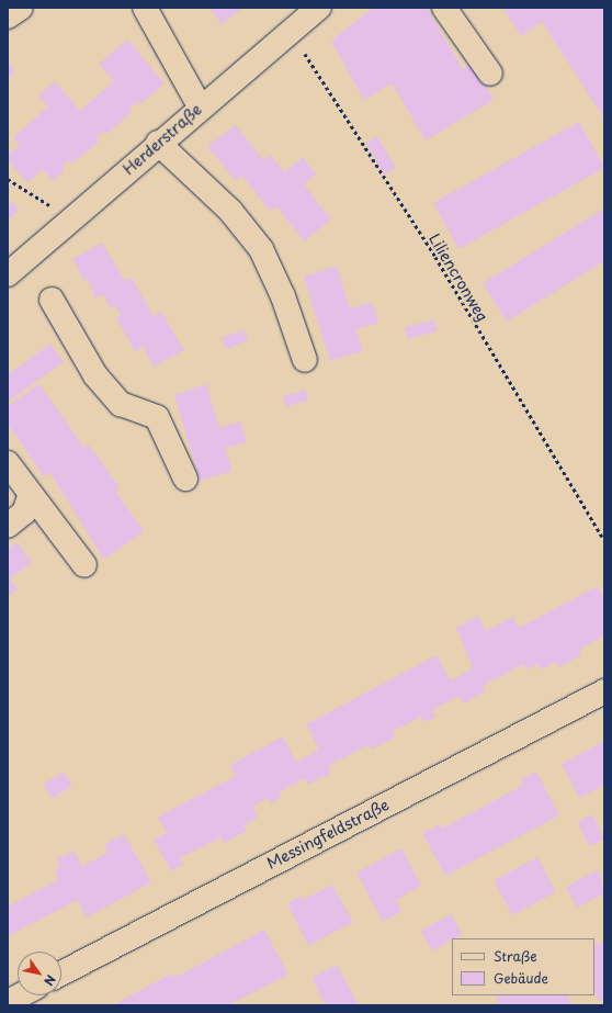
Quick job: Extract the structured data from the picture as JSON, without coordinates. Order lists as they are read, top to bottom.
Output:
{
  "streets": {
    "street": ["Herderstraße", "Messingfeldstraße"],
    "path": ["Liliencronweg"]
  },
  "crossings": [
    ["Herderstraße", "Liliencronweg"]
  ],
  "legend": ["Straße", "Gebäude"],
  "north": "bottom right"
}
